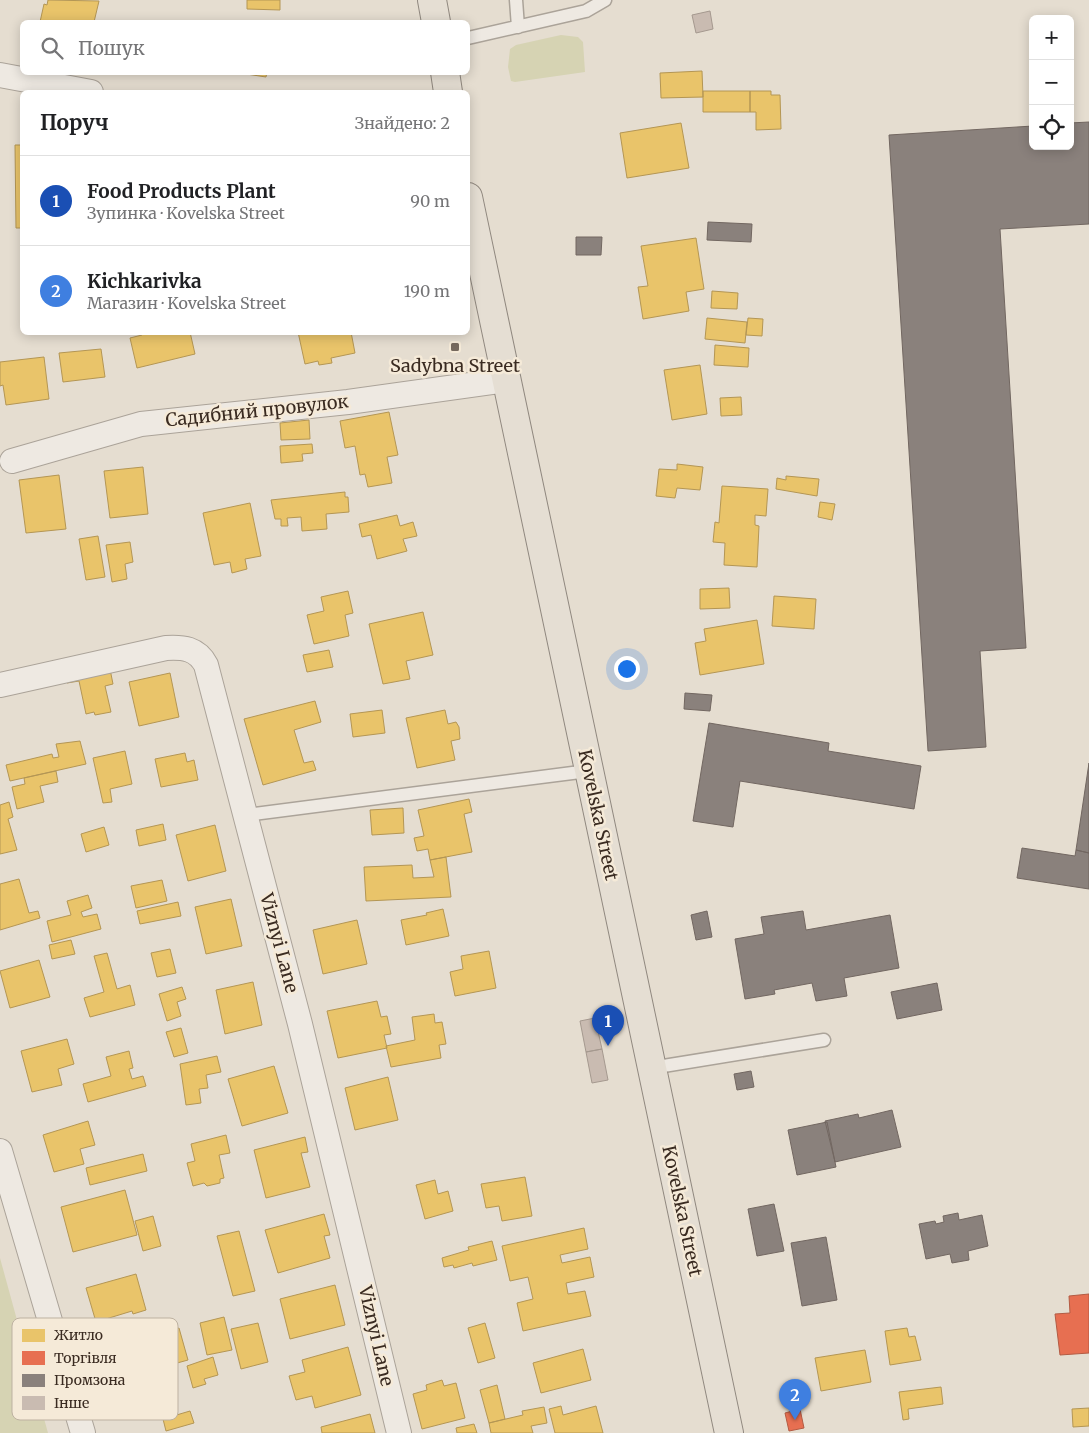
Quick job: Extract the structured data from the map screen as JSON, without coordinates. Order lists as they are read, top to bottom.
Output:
{
  "streets": {
    "main road": ["Kovelska Street"],
    "street": ["Садибний провулок", "Viznyi Lane"]
  },
  "crossings": [
    ["Садибний провулок", "Kovelska Street"]
  ],
  "places": {
    "transit": ["Sadybna Street"]
  },
  "legend": [
    "Житло",
    "Торгівля",
    "Промзона",
    "Інше"
  ],
  "page": {
    "map_buttons": ["+", "−"],
    "search": "Пошук",
    "heading": ["Поруч", "Знайдено: 2"],
    "list": [
      {
        "mark": "1",
        "name": "Food Products Plant",
        "note": "Зупинка · Kovelska Street",
        "value": "90 m"
      },
      {
        "mark": "2",
        "name": "Kichkarivka",
        "note": "Магазин · Kovelska Street",
        "value": "190 m"
      }
    ],
    "pins": ["1", "2"]
  }
}
